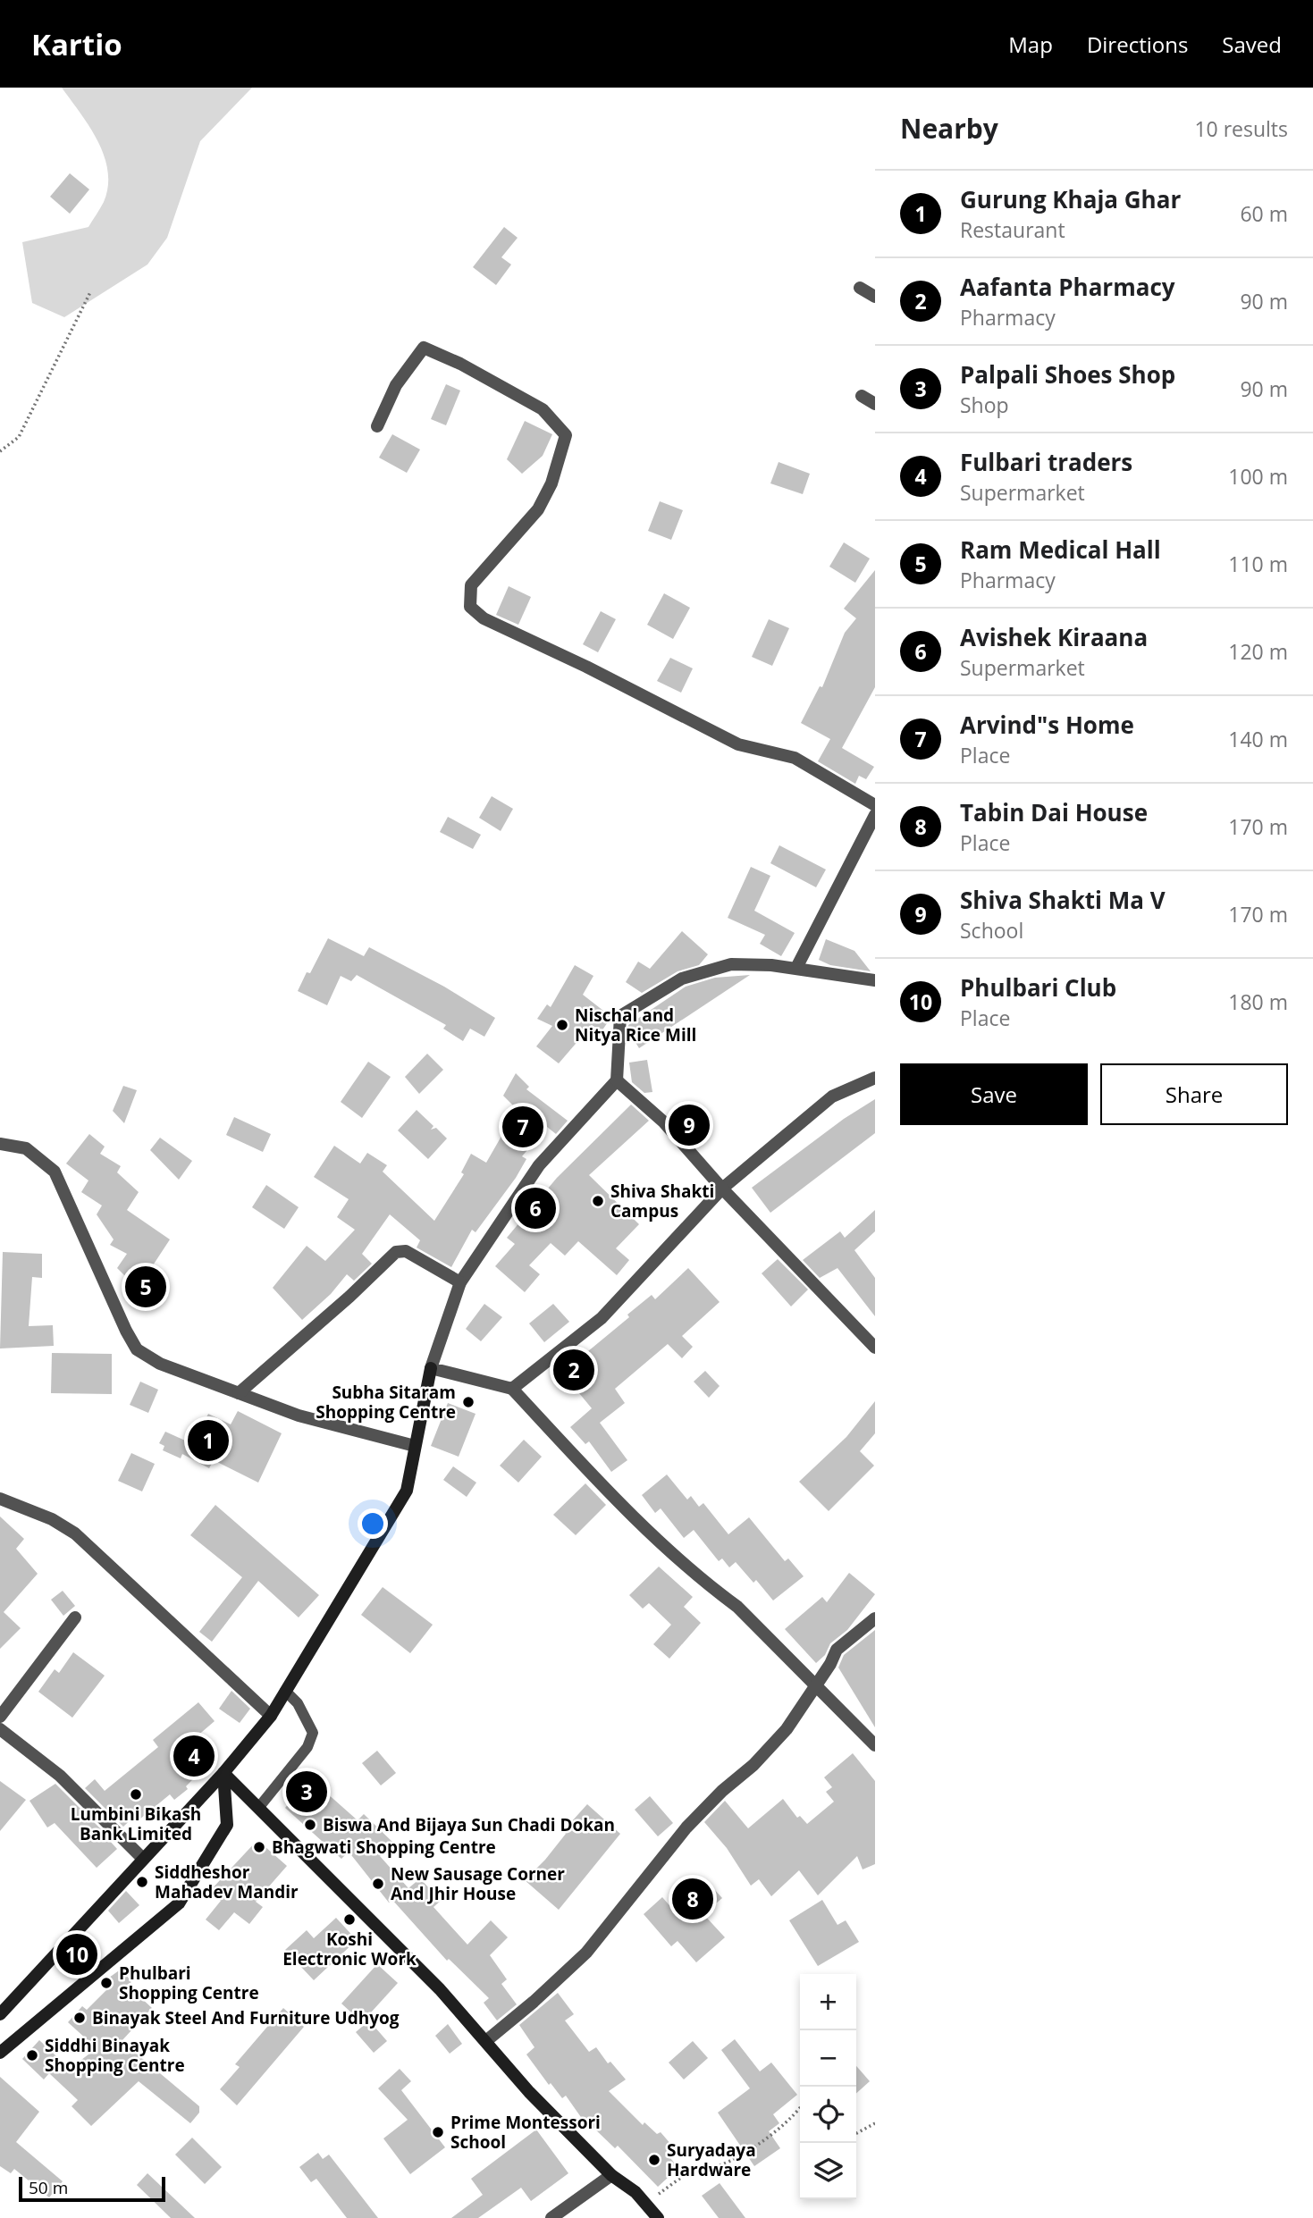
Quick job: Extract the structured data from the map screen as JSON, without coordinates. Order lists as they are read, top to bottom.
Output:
{
  "places": [
    "Nischal and Nitya Rice Mill",
    "Shiva Shakti Campus",
    "Subha Sitaram Shopping Centre",
    "Lumbini Bikash Bank Limited",
    "Biswa And Bijaya Sun Chadi Dokan",
    "Bhagwati Shopping Centre",
    "Siddheshor Mahadev Mandir",
    "New Sausage Corner And Jhir House",
    "Koshi Electronic Work",
    "Phulbari Shopping Centre",
    "Binayak Steel And Furniture Udhyog",
    "Siddhi Binayak Shopping Centre",
    "Prime Montessori School",
    "Suryadaya Hardware"
  ],
  "scale_bar": "50 m",
  "page": {
    "header": "Kartio",
    "nav": ["Map", "Directions", "Saved"],
    "heading": ["Nearby", "10 results"],
    "list": [
      {
        "mark": "1",
        "name": "Gurung Khaja Ghar",
        "note": "Restaurant",
        "value": "60 m"
      },
      {
        "mark": "2",
        "name": "Aafanta Pharmacy",
        "note": "Pharmacy",
        "value": "90 m"
      },
      {
        "mark": "3",
        "name": "Palpali Shoes Shop",
        "note": "Shop",
        "value": "90 m"
      },
      {
        "mark": "4",
        "name": "Fulbari traders",
        "note": "Supermarket",
        "value": "100 m"
      },
      {
        "mark": "5",
        "name": "Ram Medical Hall",
        "note": "Pharmacy",
        "value": "110 m"
      },
      {
        "mark": "6",
        "name": "Avishek Kiraana",
        "note": "Supermarket",
        "value": "120 m"
      },
      {
        "mark": "7",
        "name": "Arvind\"s Home",
        "note": "Place",
        "value": "140 m"
      },
      {
        "mark": "8",
        "name": "Tabin Dai House",
        "note": "Place",
        "value": "170 m"
      },
      {
        "mark": "9",
        "name": "Shiva Shakti Ma V",
        "note": "School",
        "value": "170 m"
      },
      {
        "mark": "10",
        "name": "Phulbari Club",
        "note": "Place",
        "value": "180 m"
      }
    ],
    "buttons": ["Save", "Share"],
    "pins": [
      "9",
      "7",
      "6",
      "5",
      "2",
      "1",
      "4",
      "3",
      "8",
      "10"
    ],
    "map_buttons": ["+", "−"],
    "scale": "50 m"
  }
}
